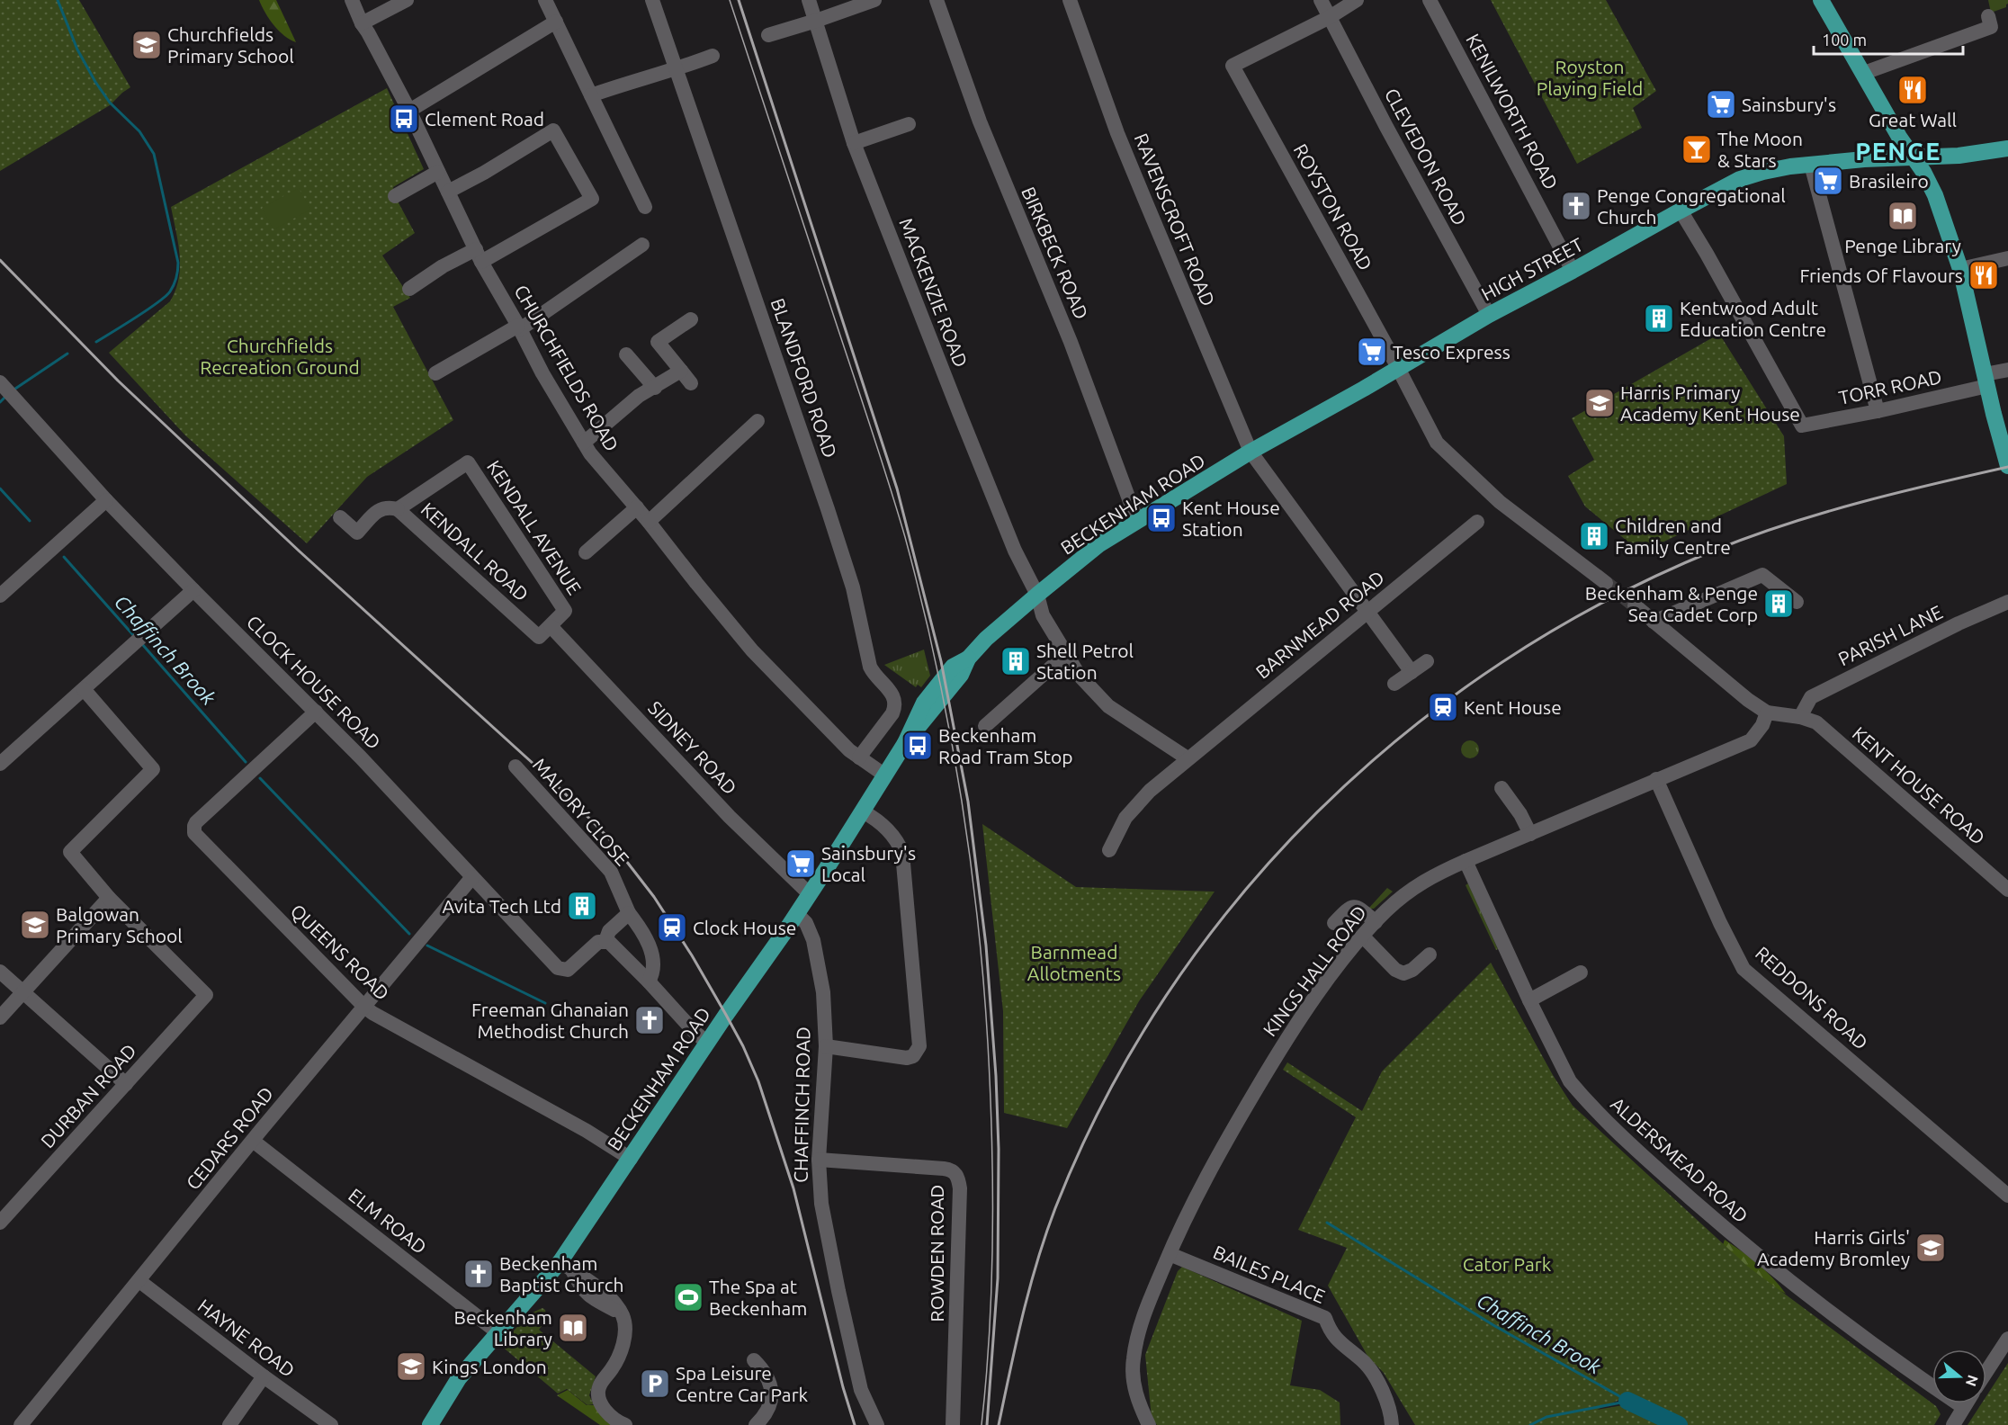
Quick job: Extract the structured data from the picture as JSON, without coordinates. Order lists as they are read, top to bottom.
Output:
{
  "streets": {
    "main road": ["HIGH STREET", "BECKENHAM ROAD"],
    "street": [
      "KENILWORTH ROAD",
      "CLEVEDON ROAD",
      "ROYSTON ROAD",
      "RAVENSCROFT ROAD",
      "BIRKBECK ROAD",
      "MACKENZIE ROAD",
      "CHURCHFIELDS ROAD",
      "BLANDFORD ROAD",
      "TORR ROAD",
      "KENDALL AVENUE",
      "KENDALL ROAD",
      "BARNMEAD ROAD",
      "PARISH LANE",
      "CLOCK HOUSE ROAD",
      "SIDNEY ROAD",
      "KENT HOUSE ROAD",
      "MALORY CLOSE",
      "QUEENS ROAD",
      "KINGS HALL ROAD",
      "REDDONS ROAD",
      "DURBAN ROAD",
      "CHAFFINCH ROAD",
      "CEDARS ROAD",
      "ALDERSMEAD ROAD",
      "ELM ROAD",
      "ROWDEN ROAD",
      "BAILES PLACE",
      "HAYNE ROAD"
    ]
  },
  "crossings": [
    ["KENILWORTH ROAD", "HIGH STREET"],
    ["CLEVEDON ROAD", "ROYSTON ROAD"],
    ["CLEVEDON ROAD", "HIGH STREET"],
    ["ROYSTON ROAD", "HIGH STREET"],
    ["RAVENSCROFT ROAD", "HIGH STREET"],
    ["RAVENSCROFT ROAD", "BECKENHAM ROAD"],
    ["RAVENSCROFT ROAD", "BARNMEAD ROAD"],
    ["BIRKBECK ROAD", "BECKENHAM ROAD"],
    ["HIGH STREET", "TORR ROAD"],
    ["HIGH STREET", "BECKENHAM ROAD"],
    ["MACKENZIE ROAD", "BECKENHAM ROAD"],
    ["CHURCHFIELDS ROAD", "BLANDFORD ROAD"],
    ["CHURCHFIELDS ROAD", "BECKENHAM ROAD"],
    ["BECKENHAM ROAD", "SIDNEY ROAD"],
    ["BECKENHAM ROAD", "QUEENS ROAD"],
    ["BECKENHAM ROAD", "CHAFFINCH ROAD"],
    ["BECKENHAM ROAD", "ELM ROAD"],
    ["KENDALL AVENUE", "KENDALL ROAD"],
    ["KENDALL AVENUE", "SIDNEY ROAD"],
    ["PARISH LANE", "KENT HOUSE ROAD"],
    ["CLOCK HOUSE ROAD", "MALORY CLOSE"],
    ["CLOCK HOUSE ROAD", "QUEENS ROAD"],
    ["CLOCK HOUSE ROAD", "CEDARS ROAD"],
    ["QUEENS ROAD", "CEDARS ROAD"],
    ["KINGS HALL ROAD", "REDDONS ROAD"],
    ["KINGS HALL ROAD", "ALDERSMEAD ROAD"],
    ["KINGS HALL ROAD", "BAILES PLACE"],
    ["CHAFFINCH ROAD", "ROWDEN ROAD"],
    ["CEDARS ROAD", "ELM ROAD"],
    ["CEDARS ROAD", "HAYNE ROAD"]
  ],
  "districts": ["PENGE"],
  "water": ["Chaffinch Brook"],
  "parks": [
    "Royston Playing Field",
    "Churchfields Recreation Ground",
    "Barnmead Allotments",
    "Cator Park"
  ],
  "places": {
    "school or university": [
      "Churchfields Primary School",
      "Harris Primary Academy Kent House",
      "Balgowan Primary School",
      "Harris Girls' Academy Bromley",
      "Kings London"
    ],
    "restaurant": ["Great Wall", "Friends Of Flavours"],
    "supermarket": [
      "Sainsbury's",
      "Brasileiro",
      "Tesco Express",
      "Sainsbury's Local"
    ],
    "bus stop": ["Clement Road", "Kent House Station", "Beckenham Road Tram Stop"],
    "bar": ["The Moon & Stars"],
    "church": ["Penge Congregational Church", "Freeman Ghanaian Methodist Church", "Beckenham Baptist Church"],
    "library": ["Penge Library", "Beckenham Library"],
    "building": [
      "Kentwood Adult Education Centre",
      "Children and Family Centre",
      "Beckenham & Penge Sea Cadet Corp",
      "Shell Petrol Station",
      "Avita Tech Ltd"
    ],
    "station": ["Kent House", "Clock House"],
    "sports": ["The Spa at Beckenham"],
    "parking": ["Spa Leisure Centre Car Park"]
  },
  "scale_bar": "100 m",
  "north": "right"
}
